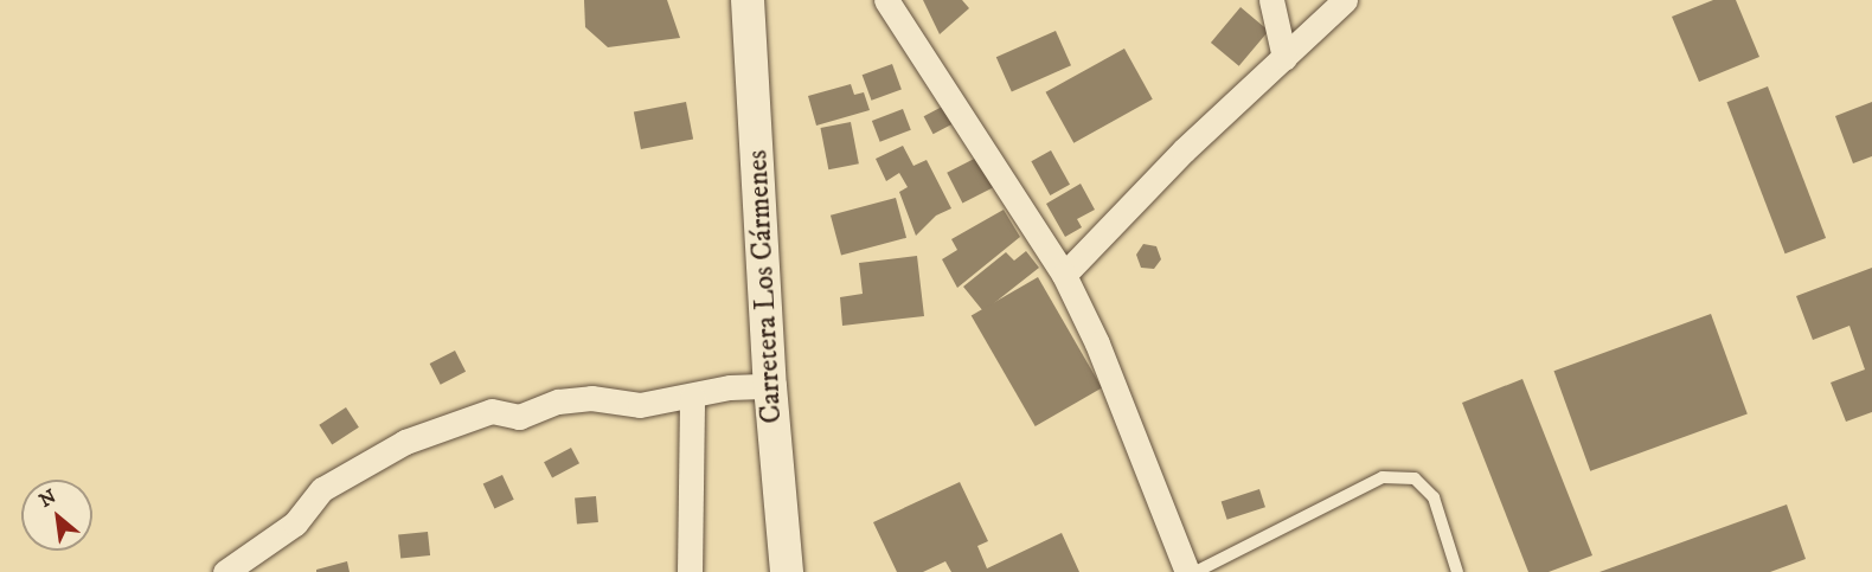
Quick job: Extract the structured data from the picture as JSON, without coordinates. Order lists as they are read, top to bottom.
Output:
{
  "streets": {
    "main road": ["Carretera Los Cármenes"]
  },
  "north": "top left"
}
